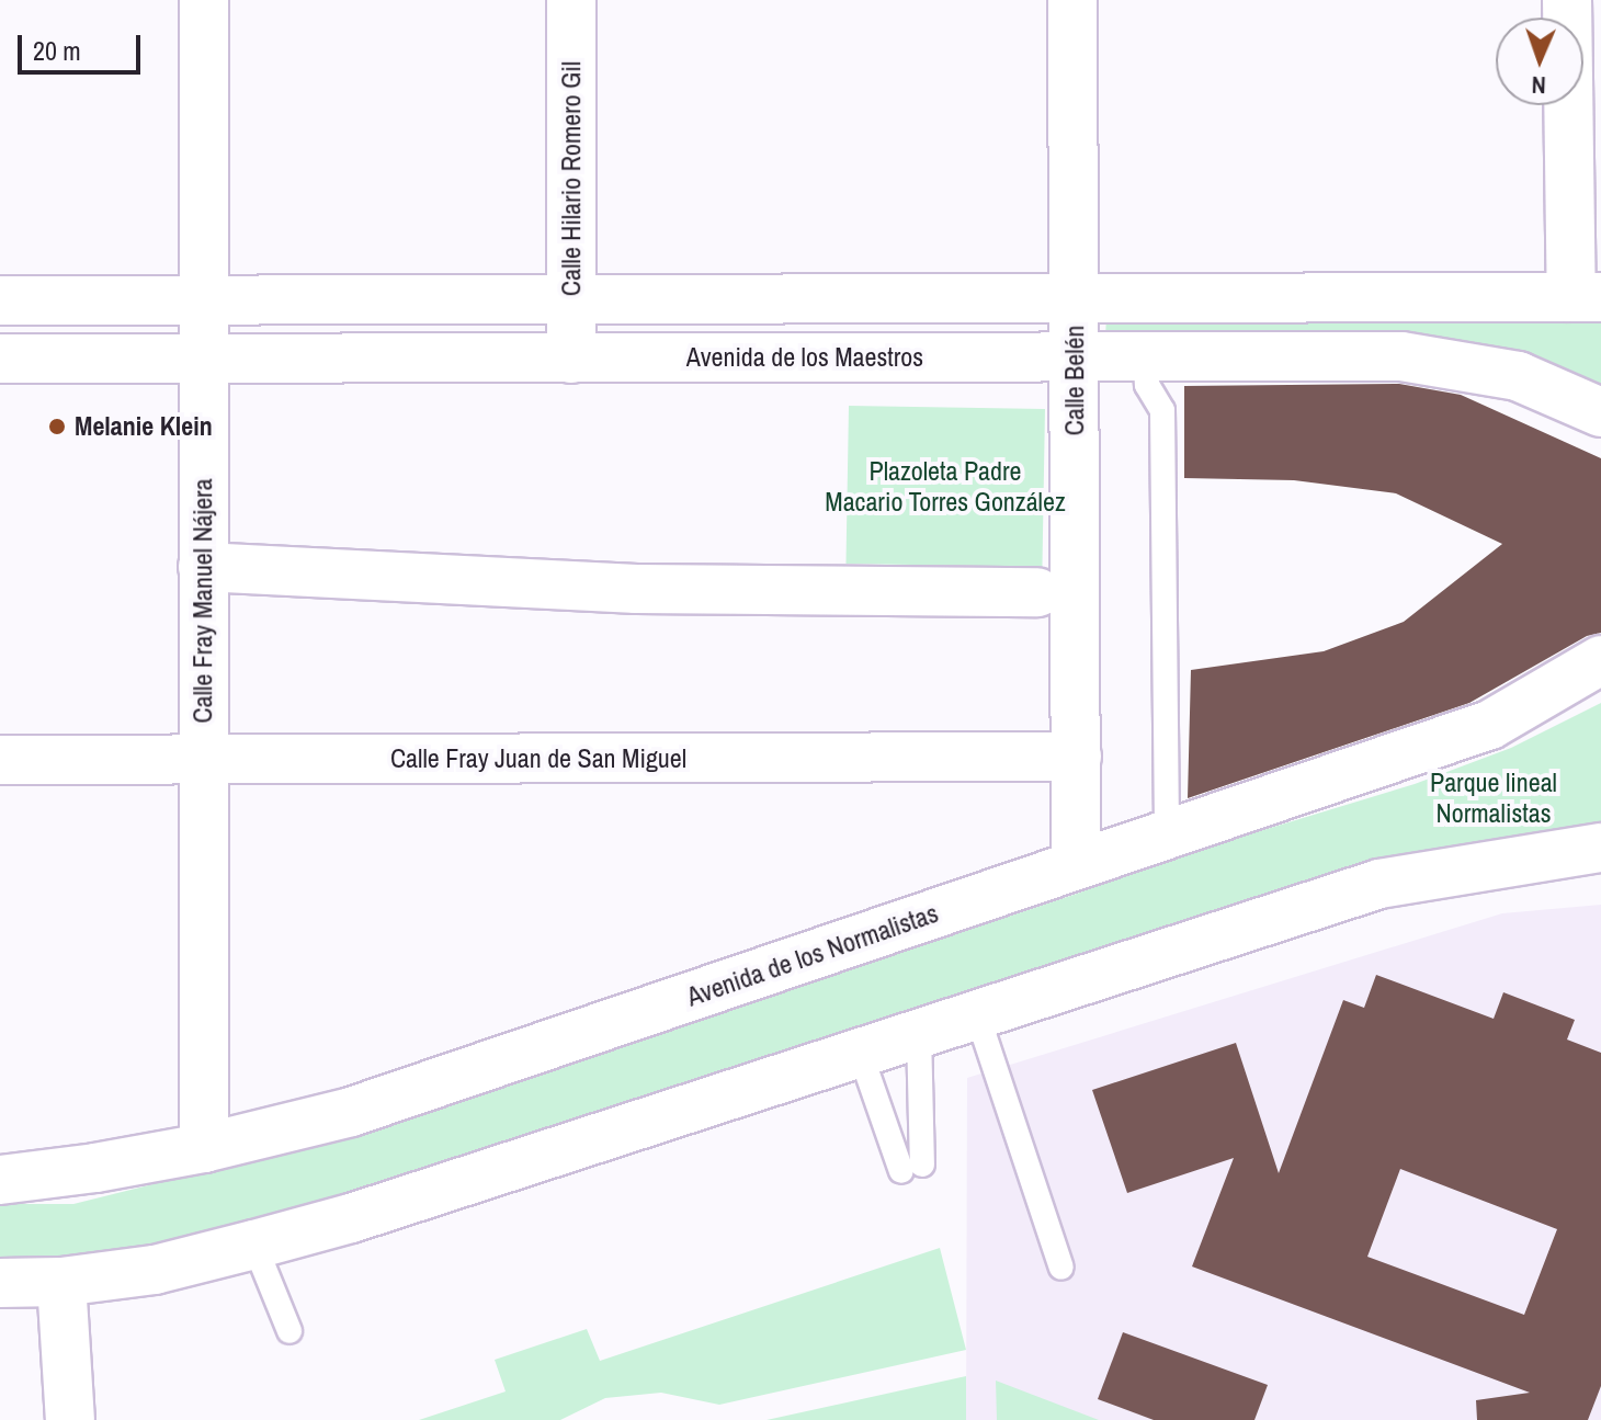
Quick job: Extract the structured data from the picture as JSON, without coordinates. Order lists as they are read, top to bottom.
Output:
{
  "streets": {
    "street": [
      "Calle Hilario Romero Gil",
      "Avenida de los Maestros",
      "Calle Belén",
      "Calle Fray Manuel Nájera",
      "Calle Fray Juan de San Miguel",
      "Avenida de los Normalistas"
    ]
  },
  "crossings": [
    ["Calle Hilario Romero Gil", "Avenida de los Maestros"],
    ["Avenida de los Maestros", "Calle Belén"],
    ["Avenida de los Maestros", "Calle Fray Manuel Nájera"],
    ["Calle Belén", "Calle Fray Juan de San Miguel"],
    ["Calle Belén", "Avenida de los Normalistas"],
    ["Calle Fray Manuel Nájera", "Calle Fray Juan de San Miguel"],
    ["Calle Fray Manuel Nájera", "Avenida de los Normalistas"]
  ],
  "parks": ["Plazoleta Padre Macario Torres González", "Parque lineal Normalistas"],
  "places": ["Melanie Klein"],
  "scale_bar": "20 m",
  "north": "bottom"
}
